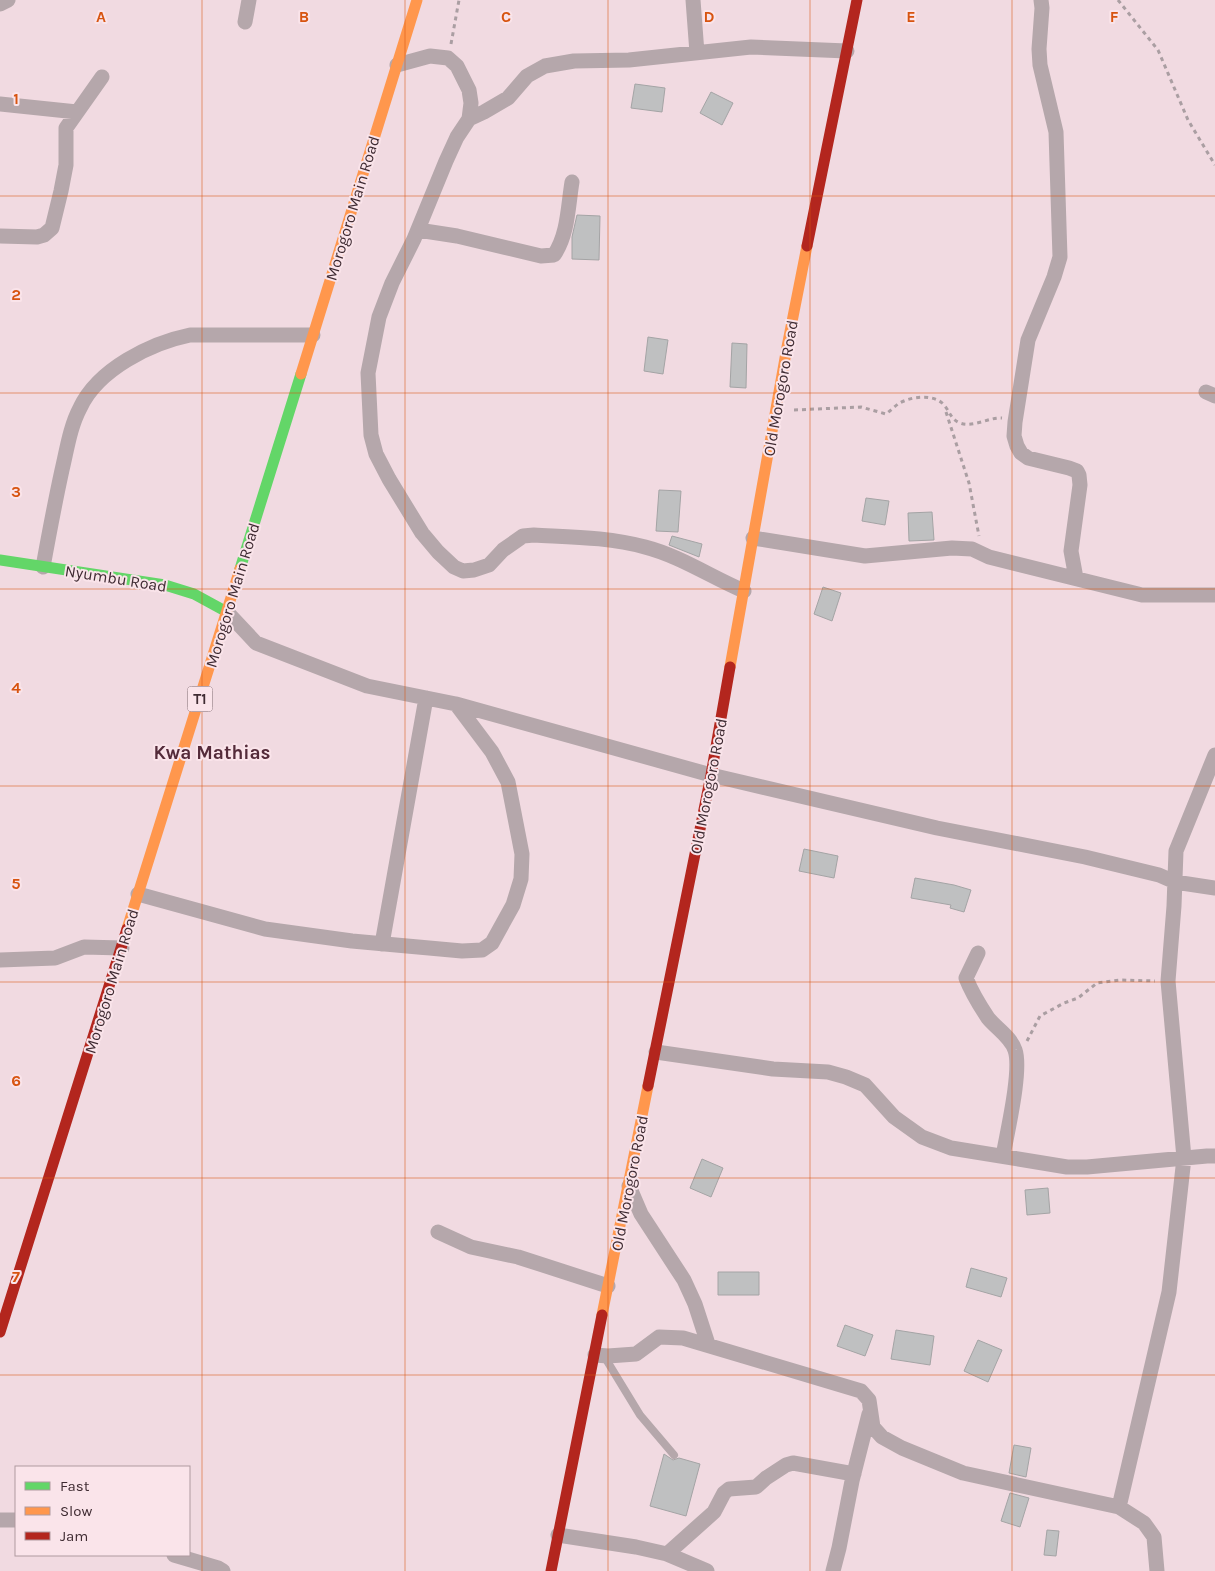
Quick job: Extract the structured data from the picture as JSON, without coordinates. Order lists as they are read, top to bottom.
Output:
{
  "streets": {
    "main road": [
      "Morogoro Main Road",
      "Old Morogoro Road",
      "Nyumbu Road",
      "T1"
    ]
  },
  "crossings": [
    ["Morogoro Main Road", "Nyumbu Road"]
  ],
  "districts": ["Kwa Mathias"],
  "legend": ["Fast", "Slow", "Jam"],
  "grid": {
    "columns": [
      "A",
      "B",
      "C",
      "D",
      "E",
      "F"
    ],
    "rows": [
      "1",
      "2",
      "3",
      "4",
      "5",
      "6",
      "7"
    ]
  }
}
